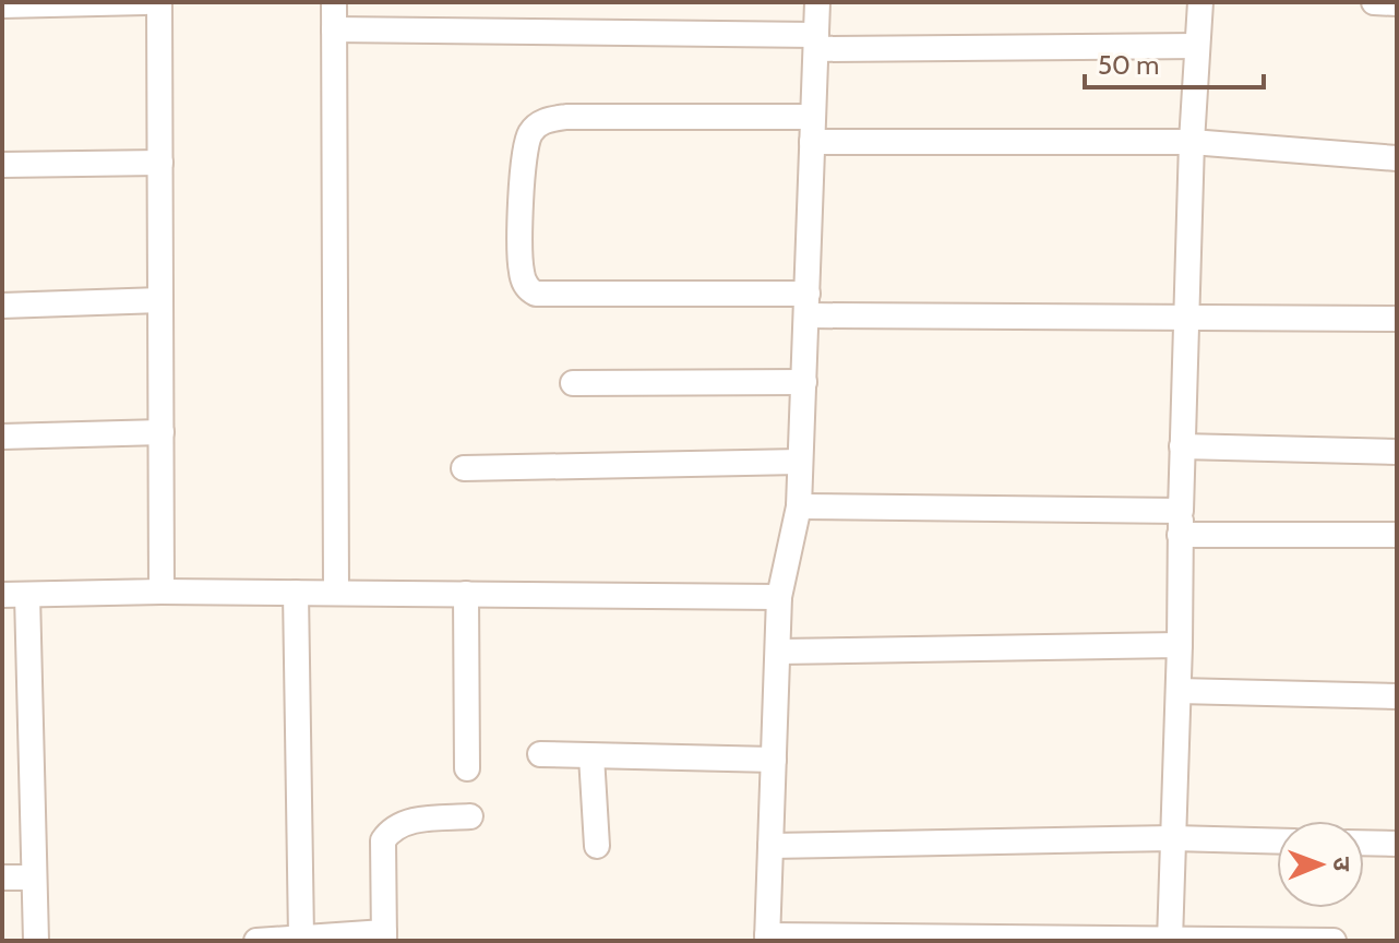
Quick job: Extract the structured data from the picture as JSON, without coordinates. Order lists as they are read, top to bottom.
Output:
{
  "scale_bar": "50 m",
  "north": "right"
}
